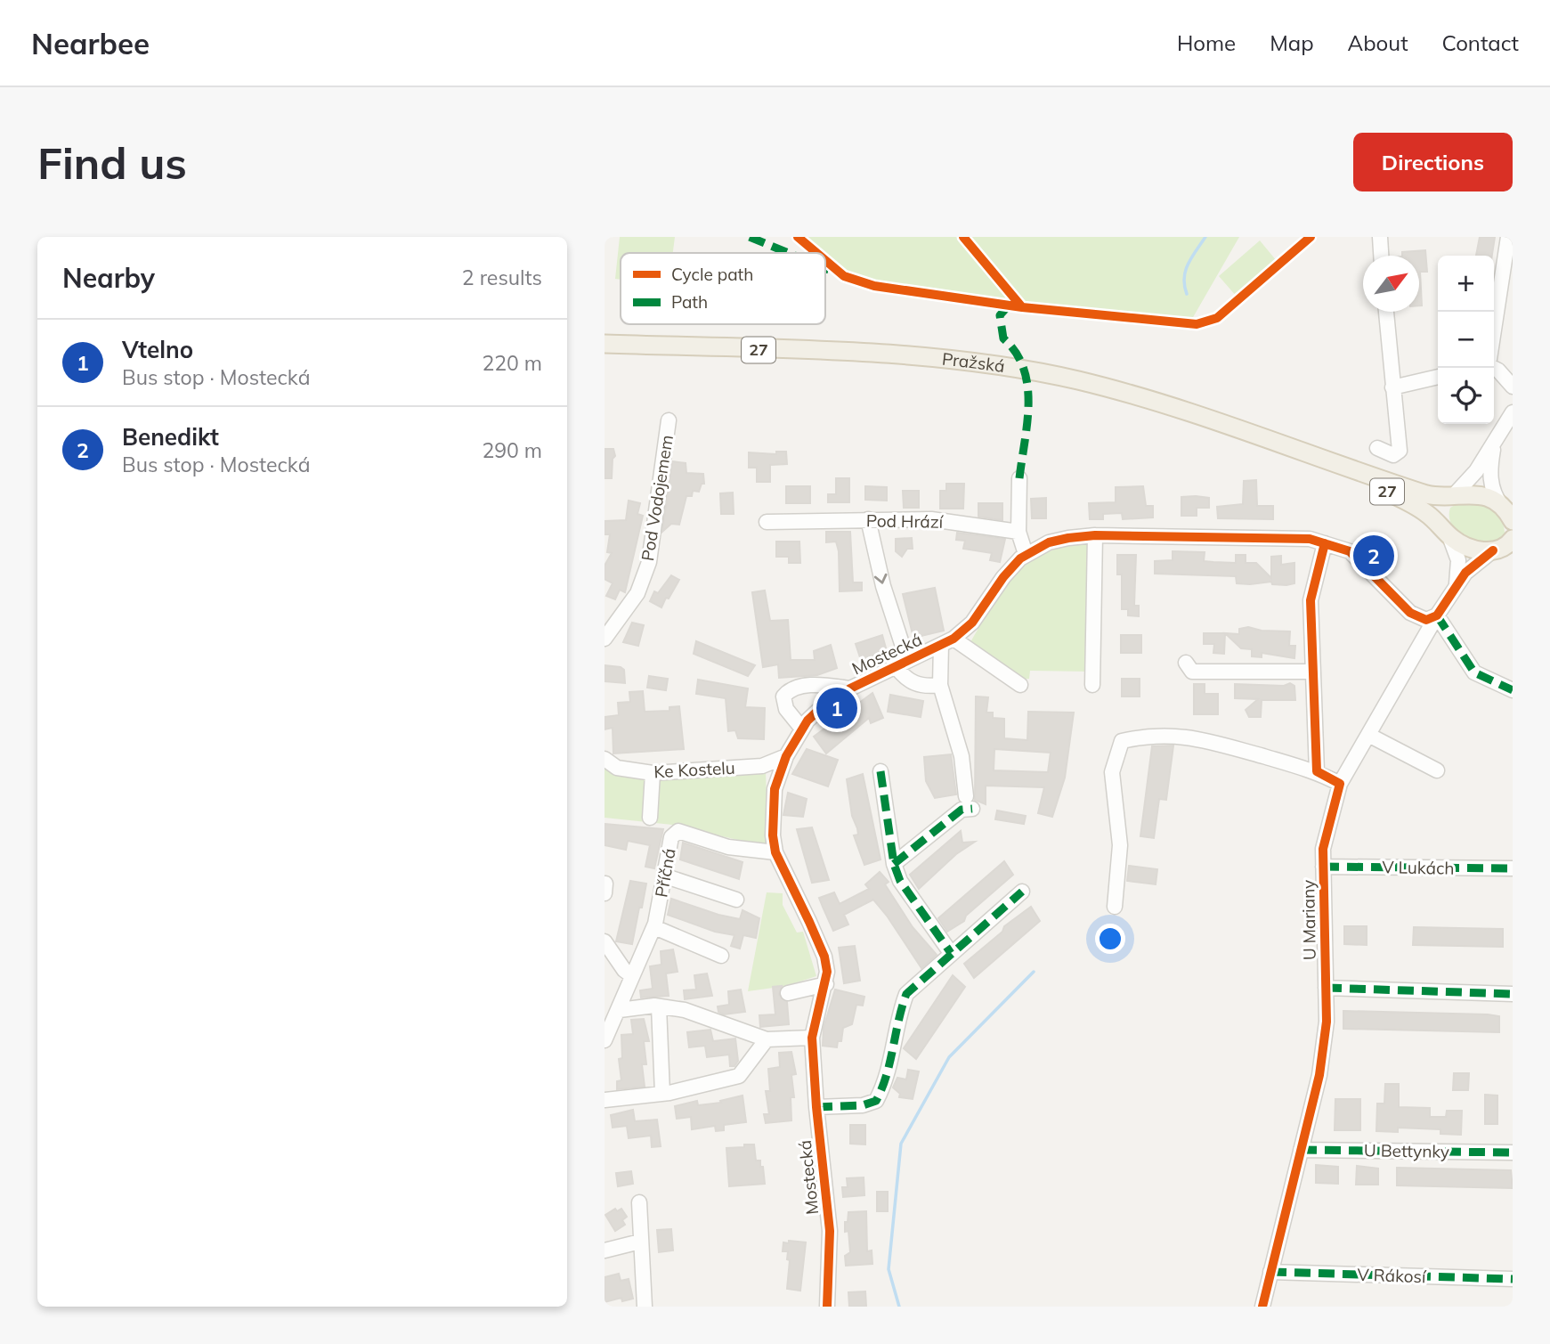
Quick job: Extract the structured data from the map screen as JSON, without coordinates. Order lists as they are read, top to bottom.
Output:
{
  "streets": {
    "main road": ["27", "Pražská"],
    "street": [
      "Pod Vodojemem",
      "Pod Hrází",
      "Mostecká",
      "Ke Kostelu",
      "V Lukách",
      "Příčná",
      "U Mariany",
      "U Bettynky",
      "V Rákosí"
    ]
  },
  "crossings": [
    ["Mostecká", "Ke Kostelu"],
    ["Mostecká", "Příčná"],
    ["Mostecká", "U Mariany"],
    ["V Lukách", "U Mariany"],
    ["U Mariany", "U Bettynky"],
    ["U Mariany", "V Rákosí"]
  ],
  "legend": ["Cycle path", "Path"],
  "north": "top right",
  "page": {
    "header": "Nearbee",
    "nav": [
      "Home",
      "Map",
      "About",
      "Contact"
    ],
    "buttons": "Directions",
    "title": "Find us",
    "heading": ["Nearby", "2 results"],
    "map_buttons": ["+", "−"],
    "list": [
      {
        "mark": "1",
        "name": "Vtelno",
        "note": "Bus stop · Mostecká",
        "value": "220 m"
      },
      {
        "mark": "2",
        "name": "Benedikt",
        "note": "Bus stop · Mostecká",
        "value": "290 m"
      }
    ],
    "pins": ["2", "1"]
  }
}
